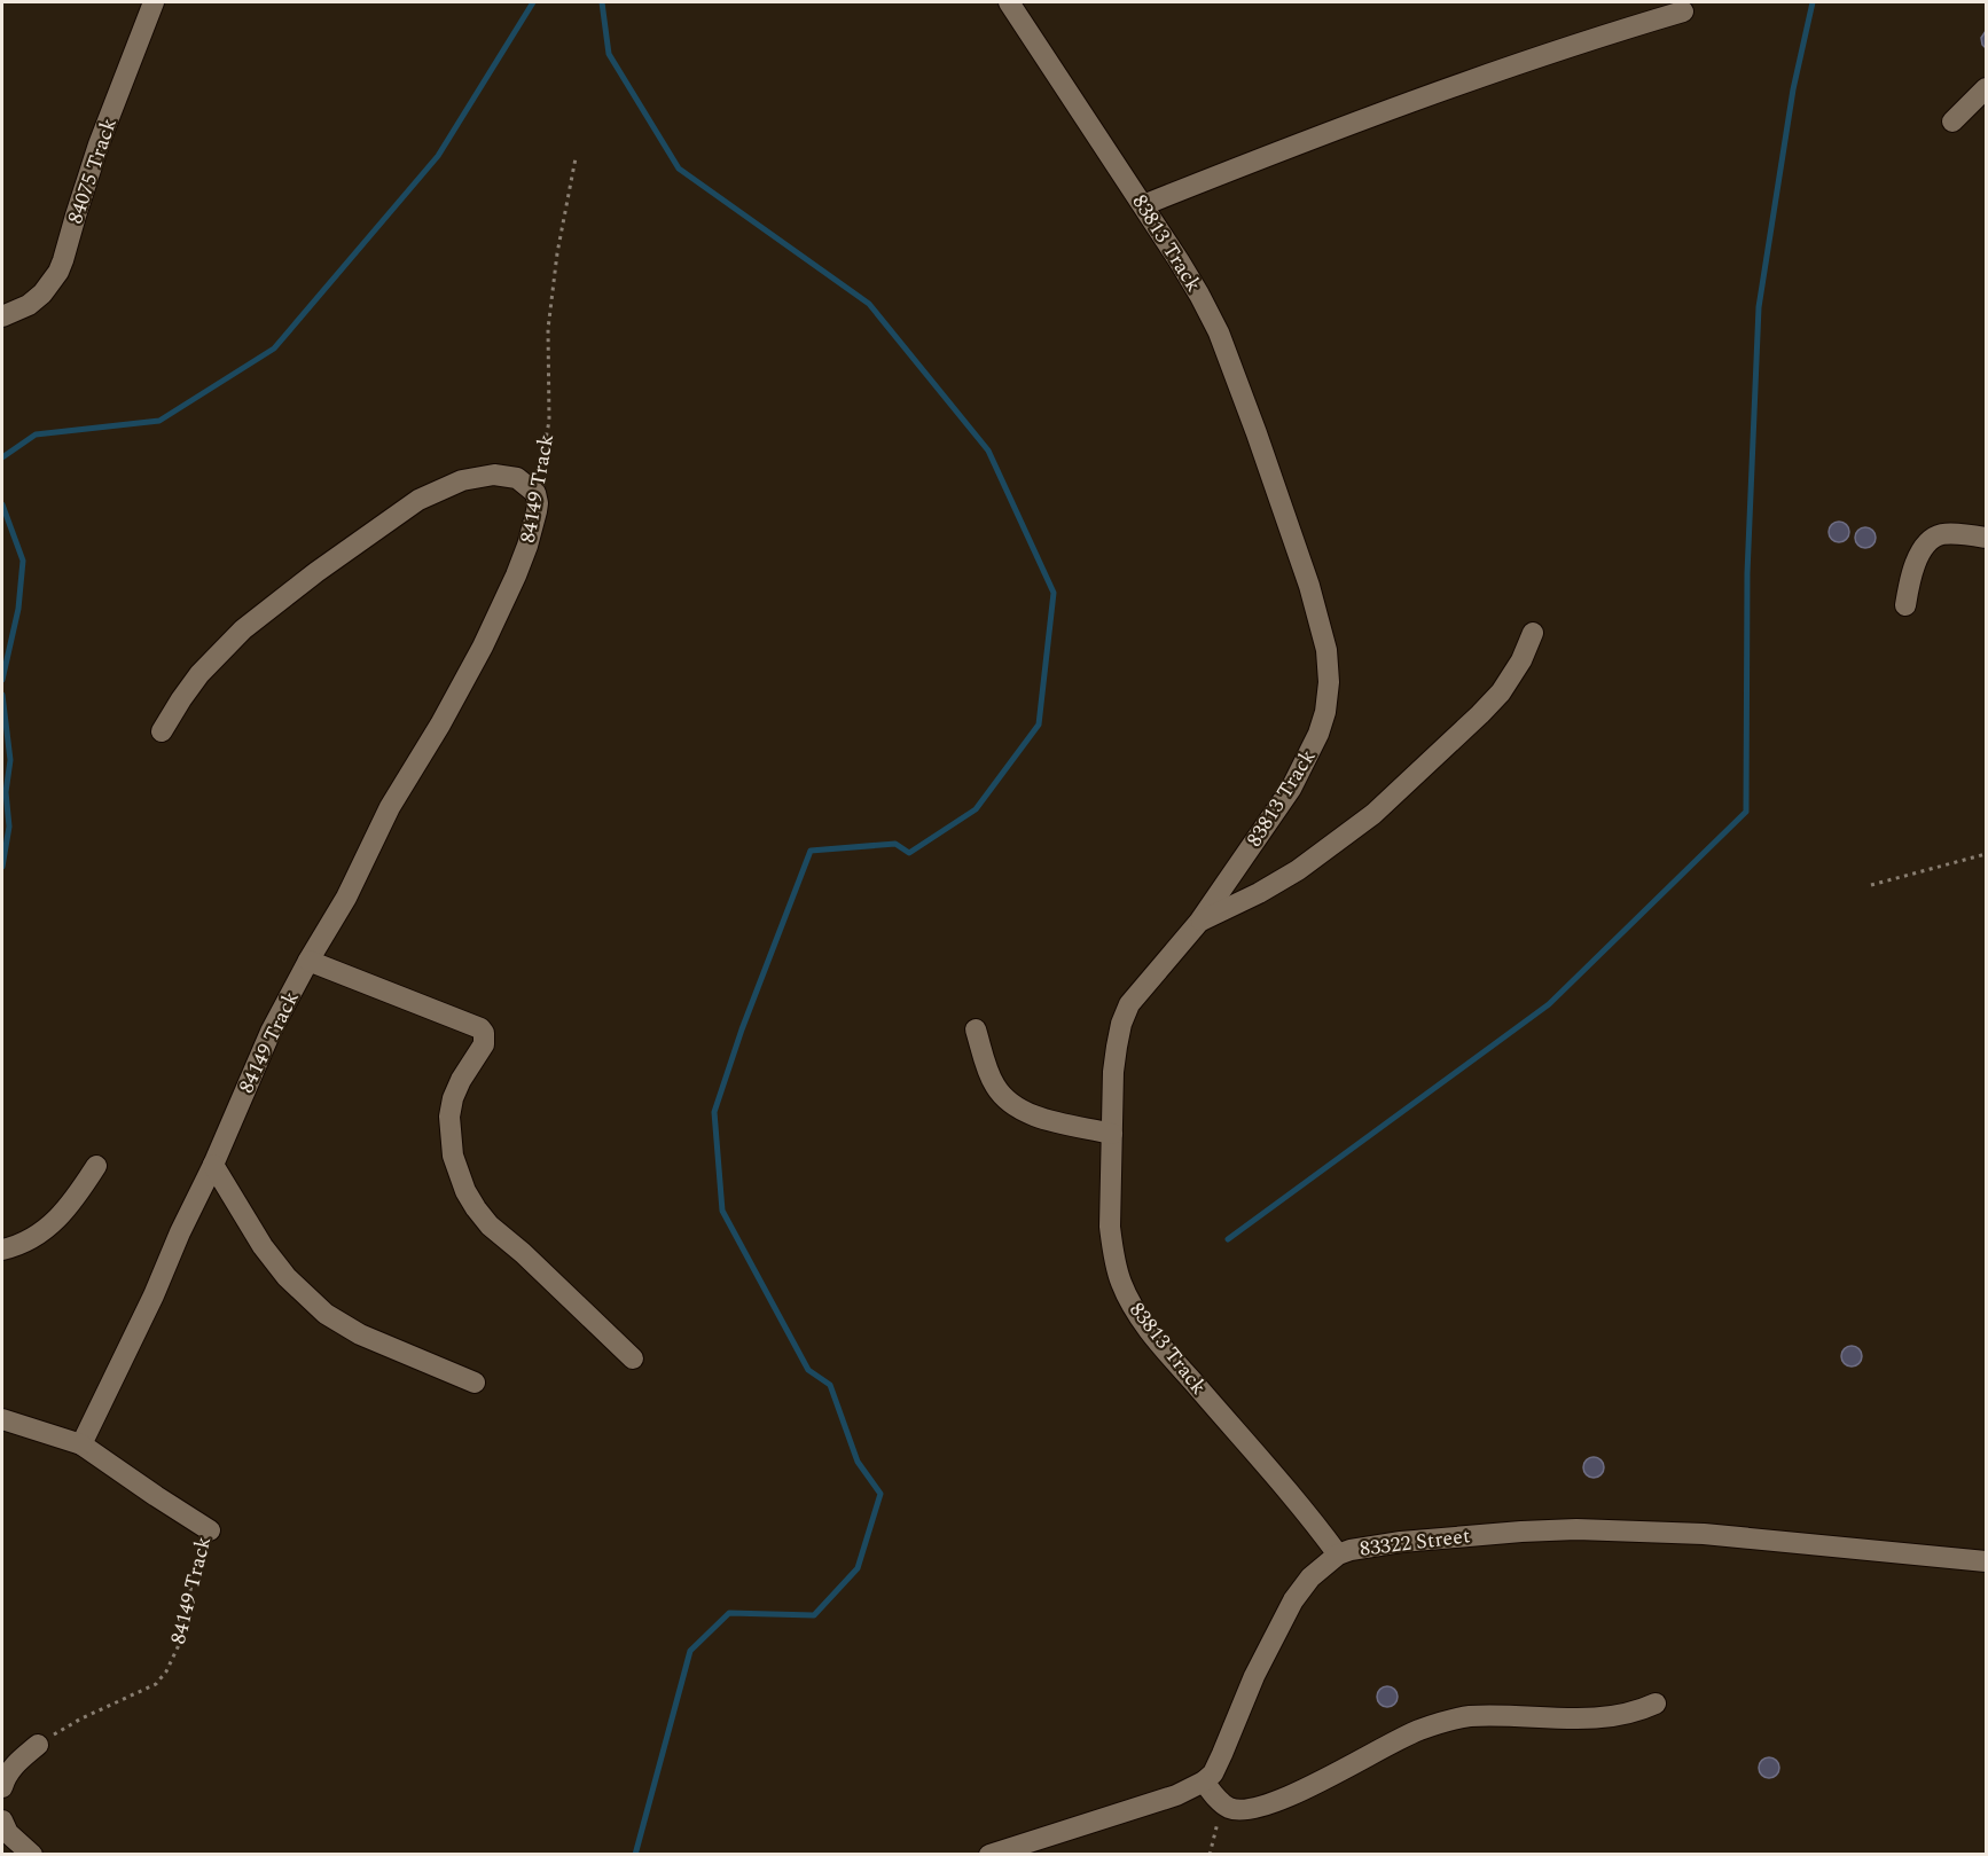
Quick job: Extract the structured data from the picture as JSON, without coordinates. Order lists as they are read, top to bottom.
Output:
{
  "streets": {
    "street": [
      "84075 Track",
      "83813 Track",
      "84149 Track",
      "83322 Street"
    ]
  },
  "crossings": [
    ["83813 Track", "83322 Street"]
  ]
}
